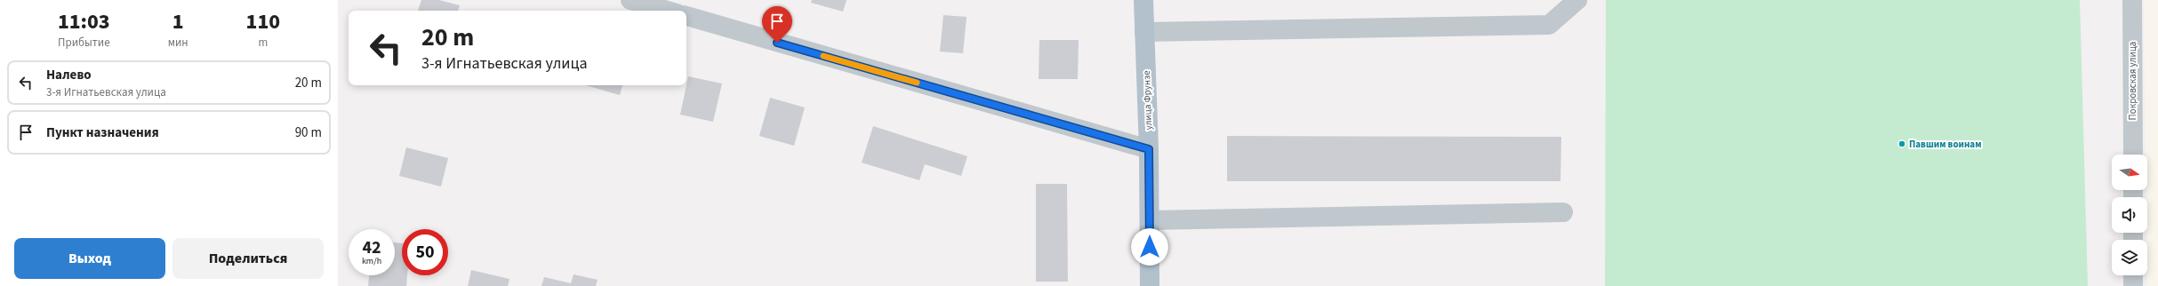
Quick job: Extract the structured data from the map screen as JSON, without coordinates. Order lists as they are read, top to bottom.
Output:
{
  "streets": {
    "main road": ["улица Фрунзе"],
    "street": ["Покровская улица"]
  },
  "places": ["Павшим воинам"],
  "north": "right",
  "page": {
    "eta": [
      "11:03",
      "Прибытие",
      "1",
      "мин",
      "110",
      "m"
    ],
    "turn": ["20 m", "3-я Игнатьевская улица"],
    "list": [
      {
        "name": "Налево",
        "note": "3-я Игнатьевская улица",
        "value": "20 m"
      },
      {
        "name": "Пункт назначения",
        "value": "90 m"
      }
    ],
    "speed": "42 km/h",
    "limit": "50",
    "buttons": ["Выход", "Поделиться"]
  }
}
